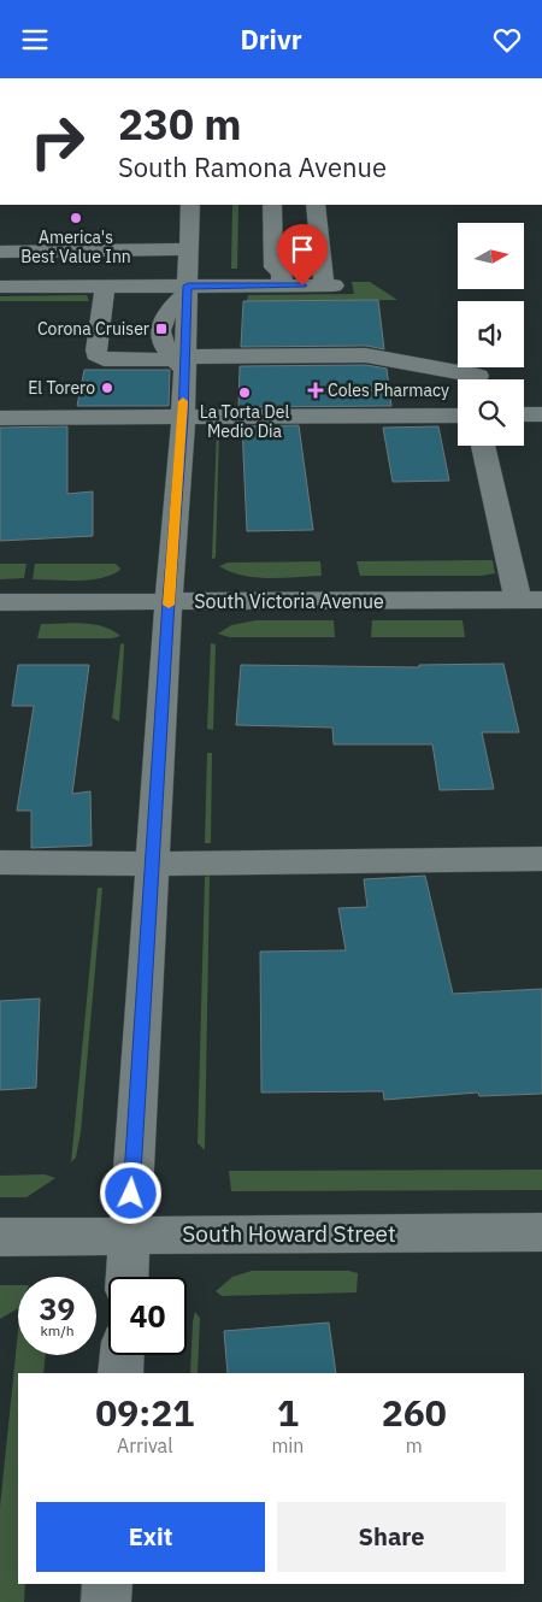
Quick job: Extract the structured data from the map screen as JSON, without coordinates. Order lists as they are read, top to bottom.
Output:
{
  "streets": {
    "street": ["South Victoria Avenue", "South Howard Street"]
  },
  "places": {
    "other": ["America's Best Value Inn", "El Torero", "La Torta Del Medio Dia"],
    "transit": ["Corona Cruiser"],
    "health": ["Coles Pharmacy"]
  },
  "north": "right",
  "page": {
    "header": "Drivr",
    "turn": ["230 m", "South Ramona Avenue"],
    "speed": "39 km/h",
    "limit": "40",
    "eta": [
      "09:21",
      "Arrival",
      "1",
      "min",
      "260",
      "m"
    ],
    "buttons": ["Exit", "Share"]
  }
}
